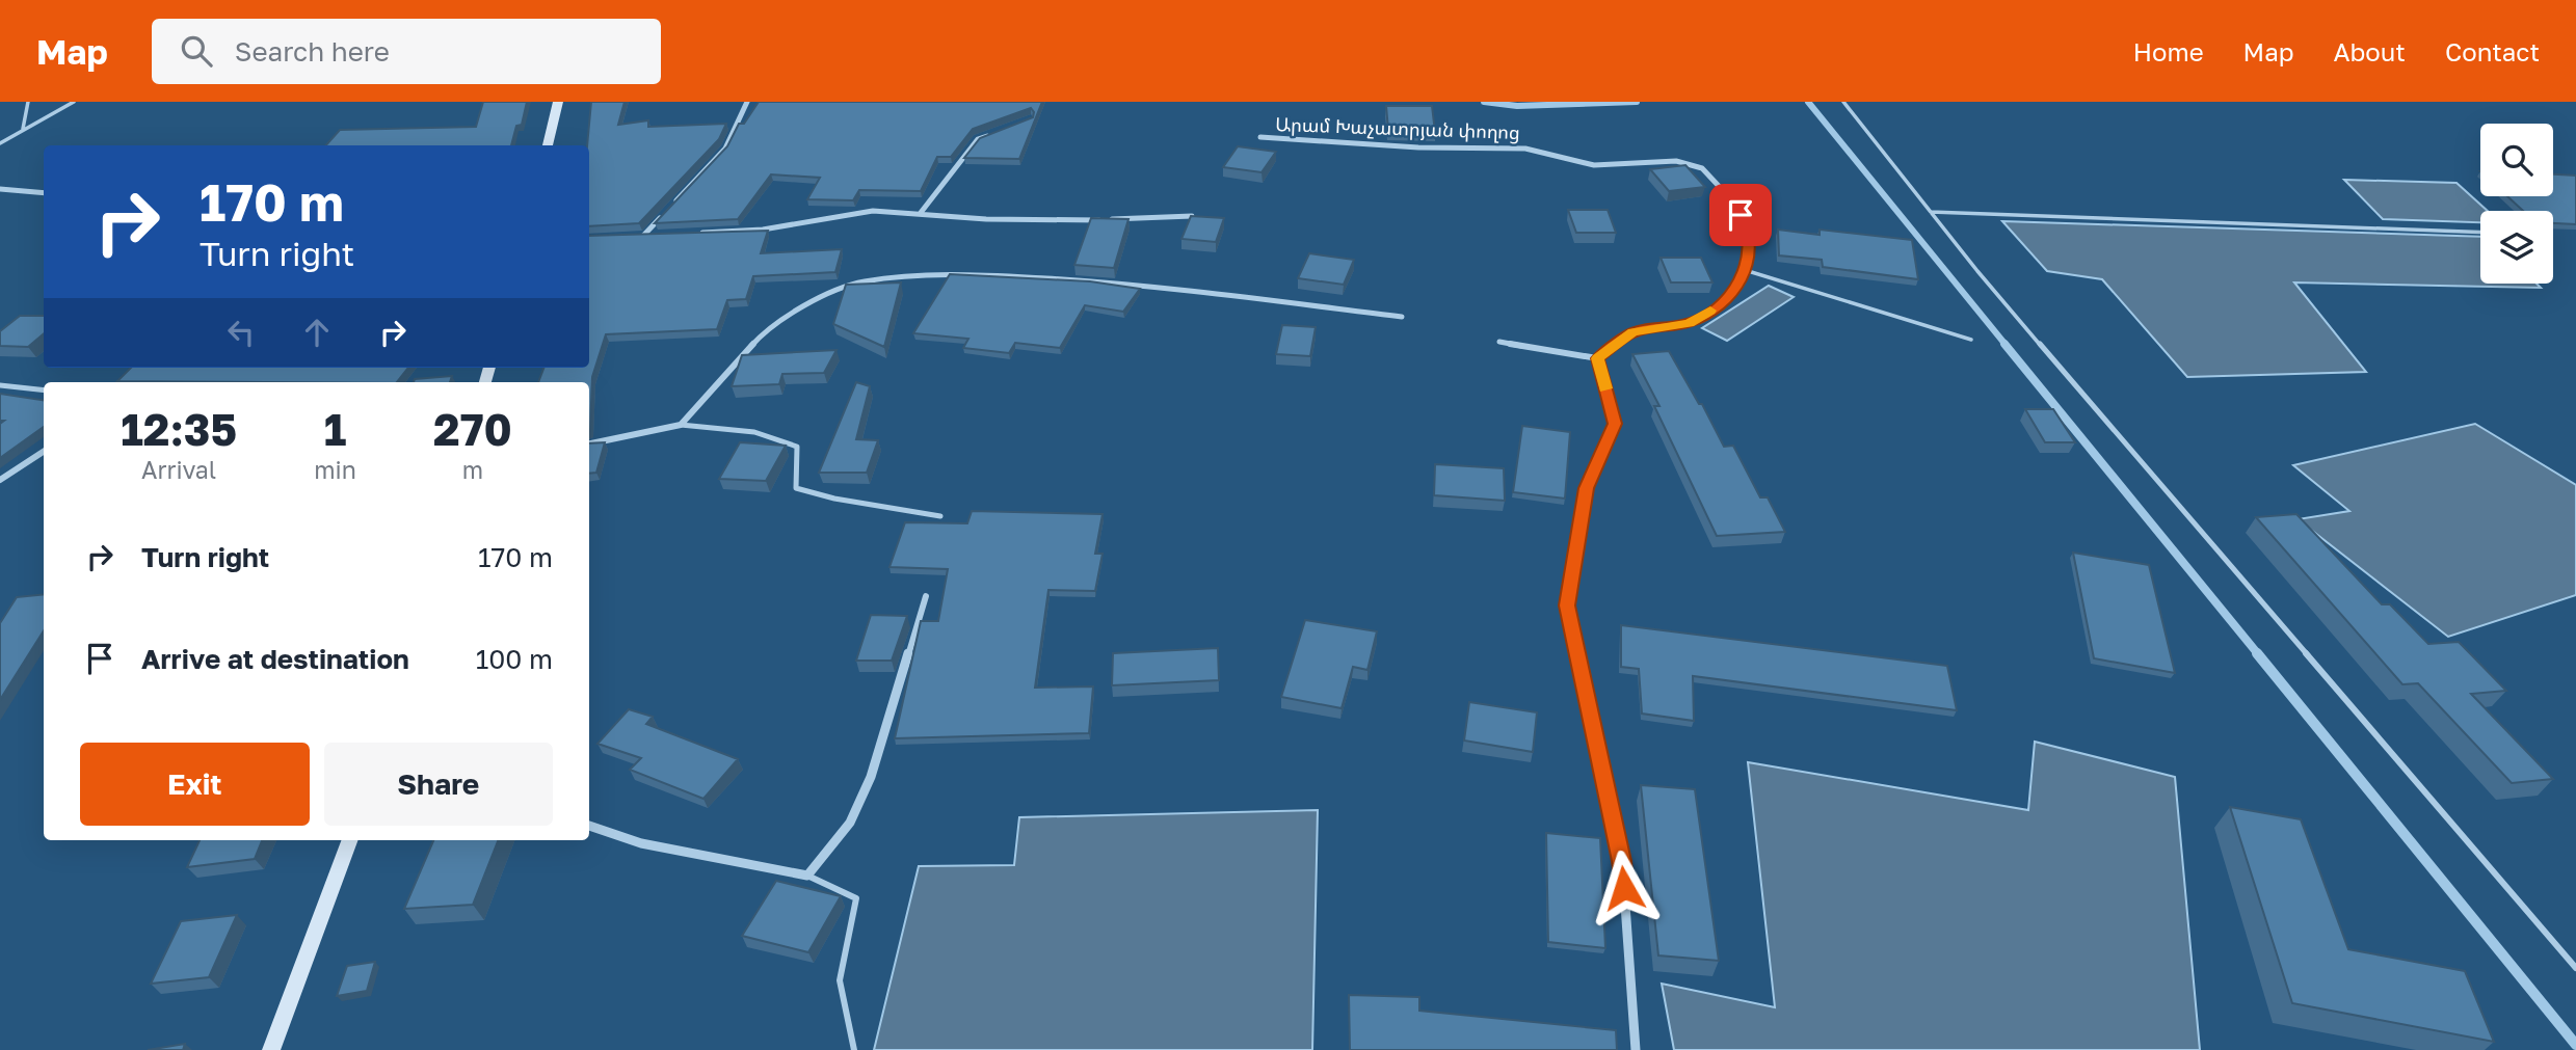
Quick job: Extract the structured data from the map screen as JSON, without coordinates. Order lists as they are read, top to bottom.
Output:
{
  "streets": {
    "street": ["Արամ Խաչատրյան փողոց"]
  },
  "page": {
    "header": "Map",
    "search": "Search here",
    "nav": [
      "Home",
      "Map",
      "About",
      "Contact"
    ],
    "turn": ["170 m", "Turn right"],
    "eta": [
      "12:35",
      "Arrival",
      "1",
      "min",
      "270",
      "m"
    ],
    "list": [
      {
        "name": "Turn right",
        "value": "170 m"
      },
      {
        "name": "Arrive at destination",
        "value": "100 m"
      }
    ],
    "buttons": ["Exit", "Share"]
  }
}
